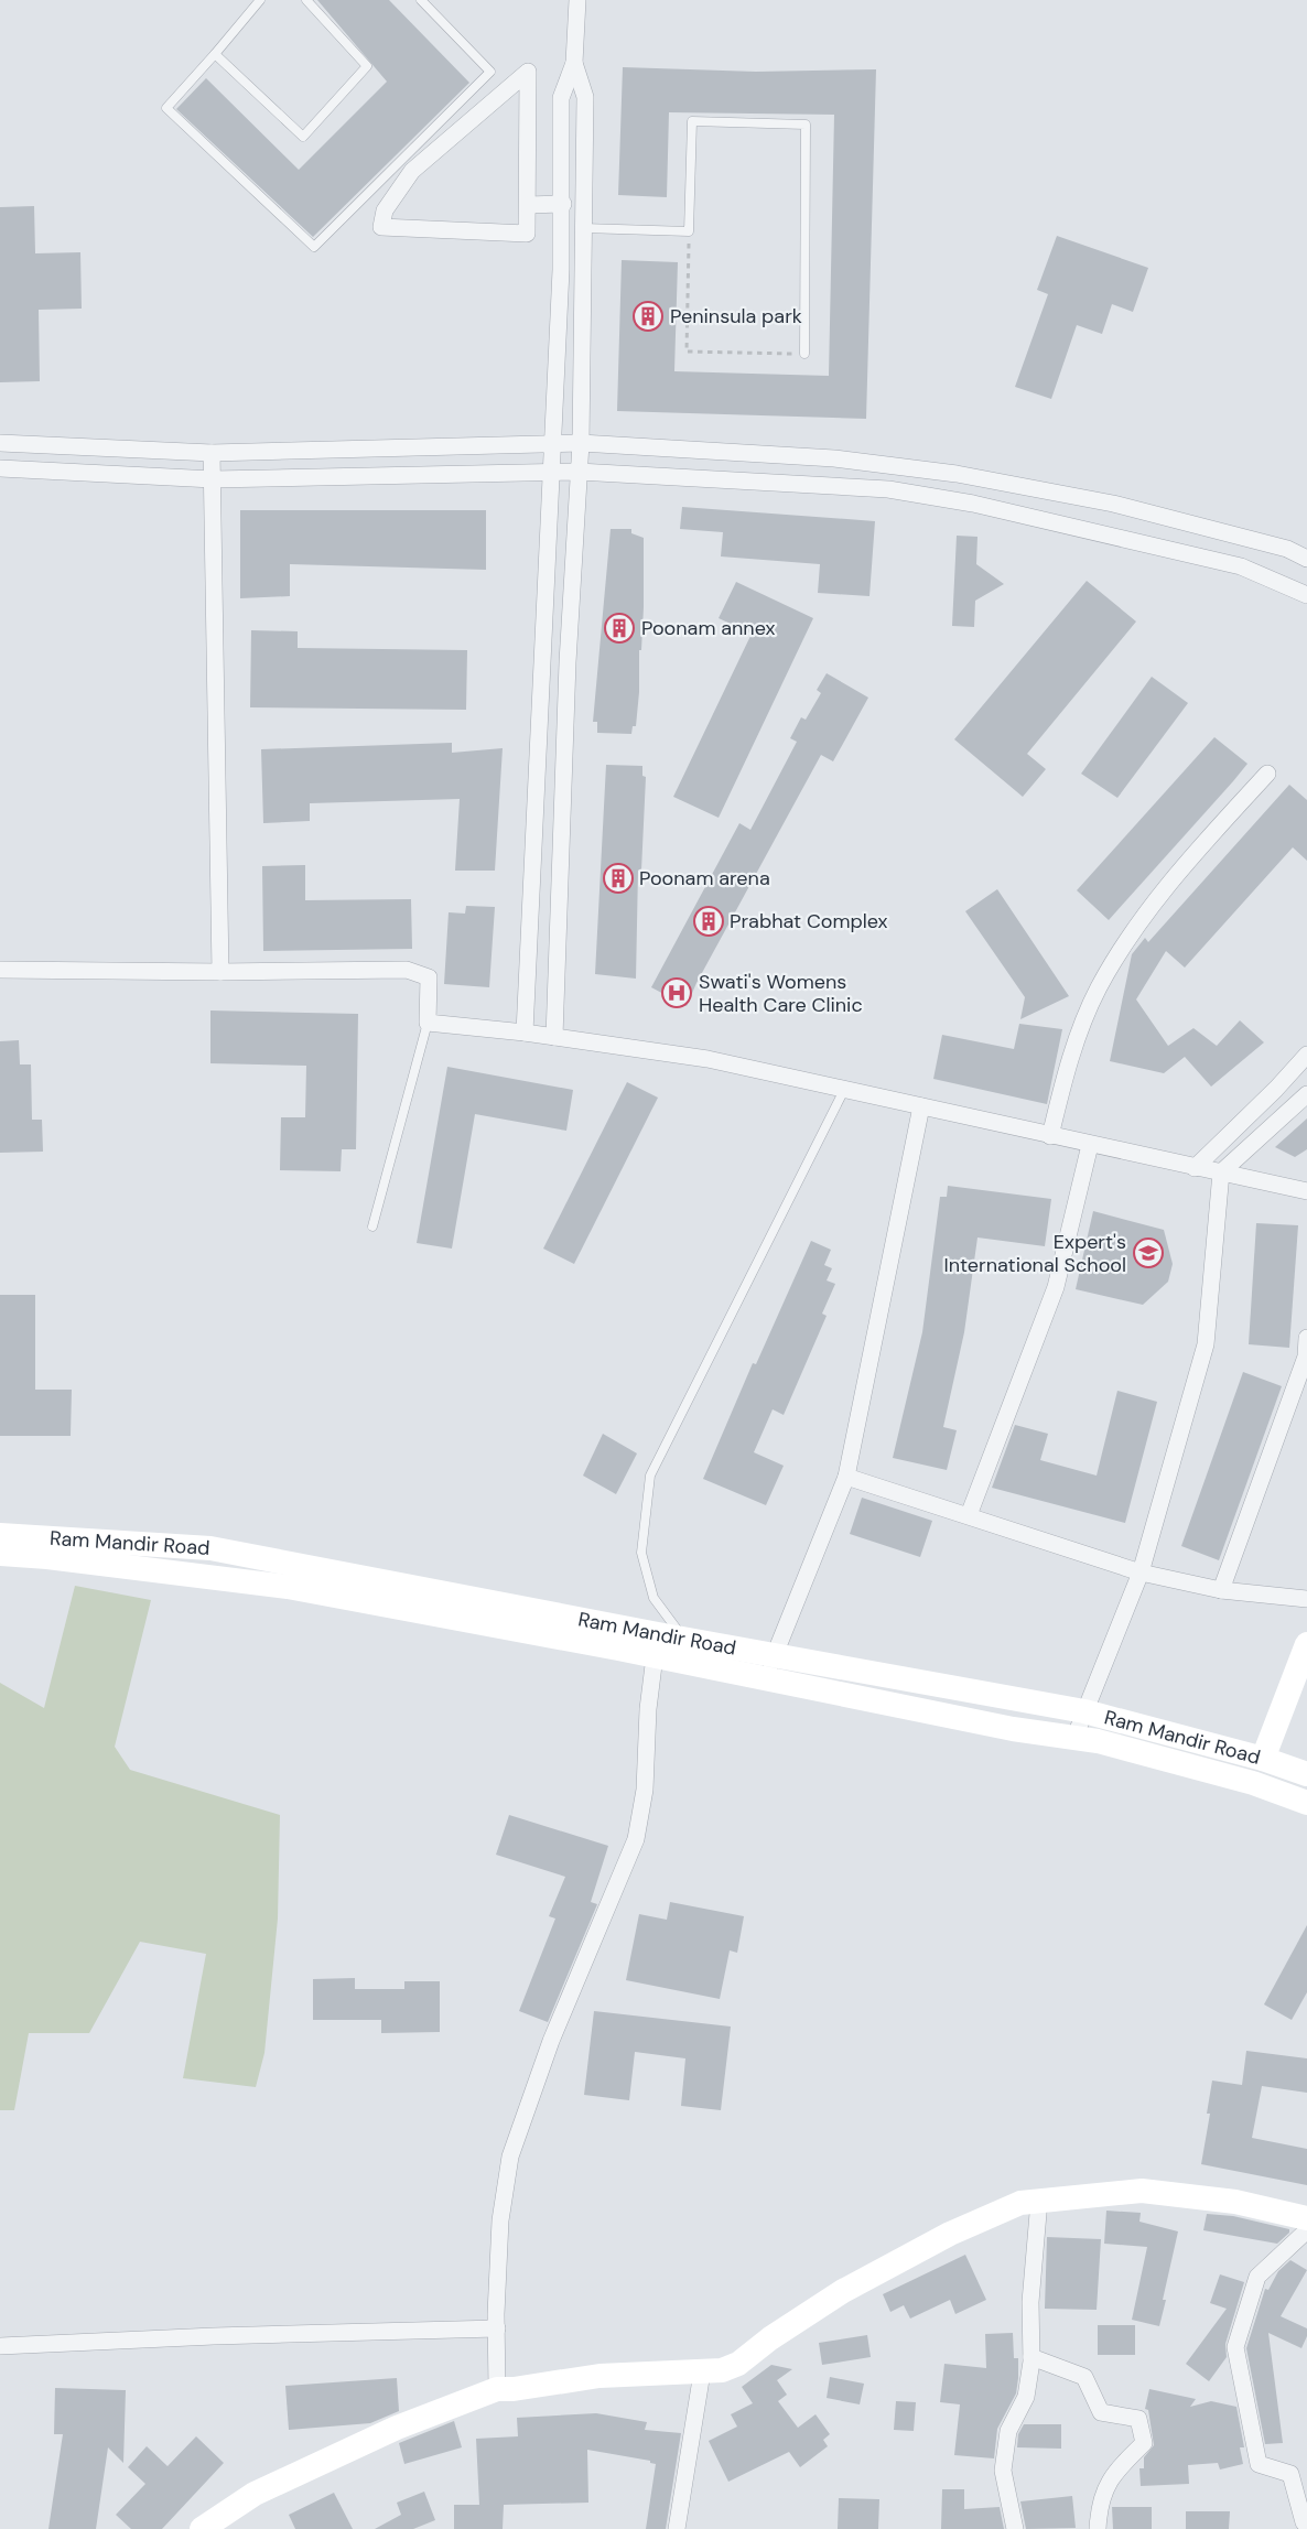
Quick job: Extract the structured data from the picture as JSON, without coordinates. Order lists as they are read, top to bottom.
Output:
{
  "streets": {
    "main road": ["Ram Mandir Road"]
  },
  "places": {
    "building": [
      "Peninsula park",
      "Poonam annex",
      "Poonam arena",
      "Prabhat Complex"
    ],
    "hospital": ["Swati's Womens Health Care Clinic"],
    "school or university": ["Expert's International School"]
  }
}
